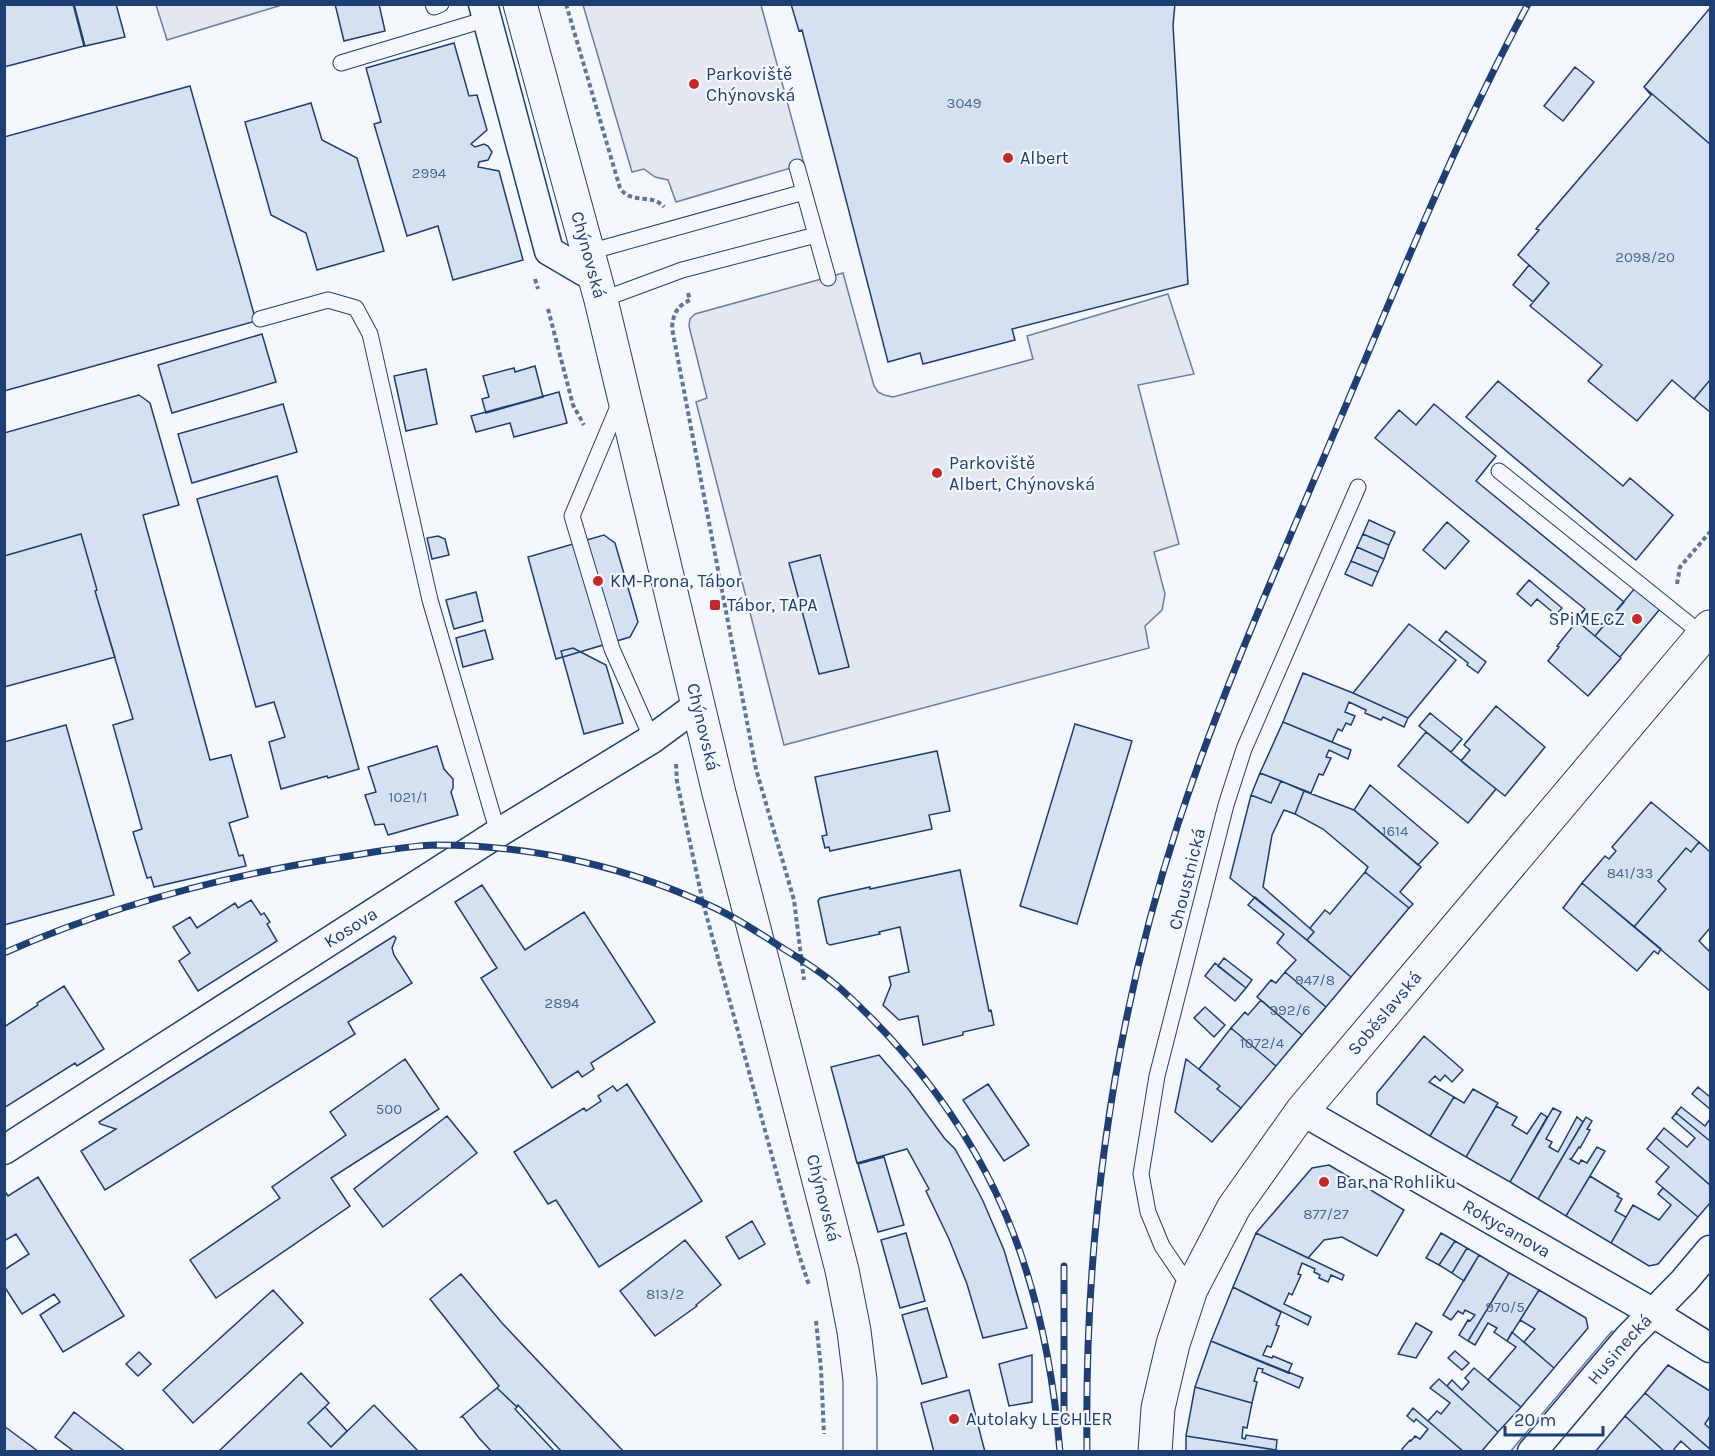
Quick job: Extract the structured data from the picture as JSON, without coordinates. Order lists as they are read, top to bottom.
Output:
{
  "streets": {
    "main road": ["Chýnovská", "Soběslavská"],
    "street": ["Kosova", "Rokycanova", "Husinecká"],
    "lane": ["Choustnická"]
  },
  "crossings": [
    ["Chýnovská", "Kosova"],
    ["Choustnická", "Soběslavská"],
    ["Soběslavská", "Rokycanova"],
    ["Rokycanova", "Husinecká"]
  ],
  "places": {
    "other": [
      "Parkoviště Chýnovská",
      "Albert",
      "Parkoviště Albert, Chýnovská",
      "KM-Prona, Tábor",
      "SPiME.CZ",
      "Bar na Rohliku",
      "Autolaky LECHLER"
    ],
    "transit": ["Tábor, TAPA"]
  },
  "house_numbers": [
    "3049",
    "2994",
    "2098/20",
    "1021/1",
    "1614",
    "841/33",
    "947/8",
    "2894",
    "992/6",
    "1072/4",
    "500",
    "877/27",
    "813/2",
    "970/5"
  ],
  "scale_bar": "20 m"
}
